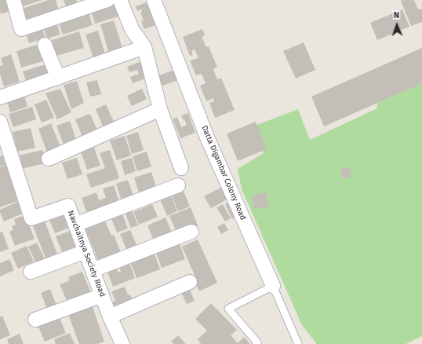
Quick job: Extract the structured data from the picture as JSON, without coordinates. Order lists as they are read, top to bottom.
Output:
{
  "streets": {
    "street": ["Datta Digambar Colony Road", "Navchaitnya Society Road"]
  },
  "north": "top"
}
